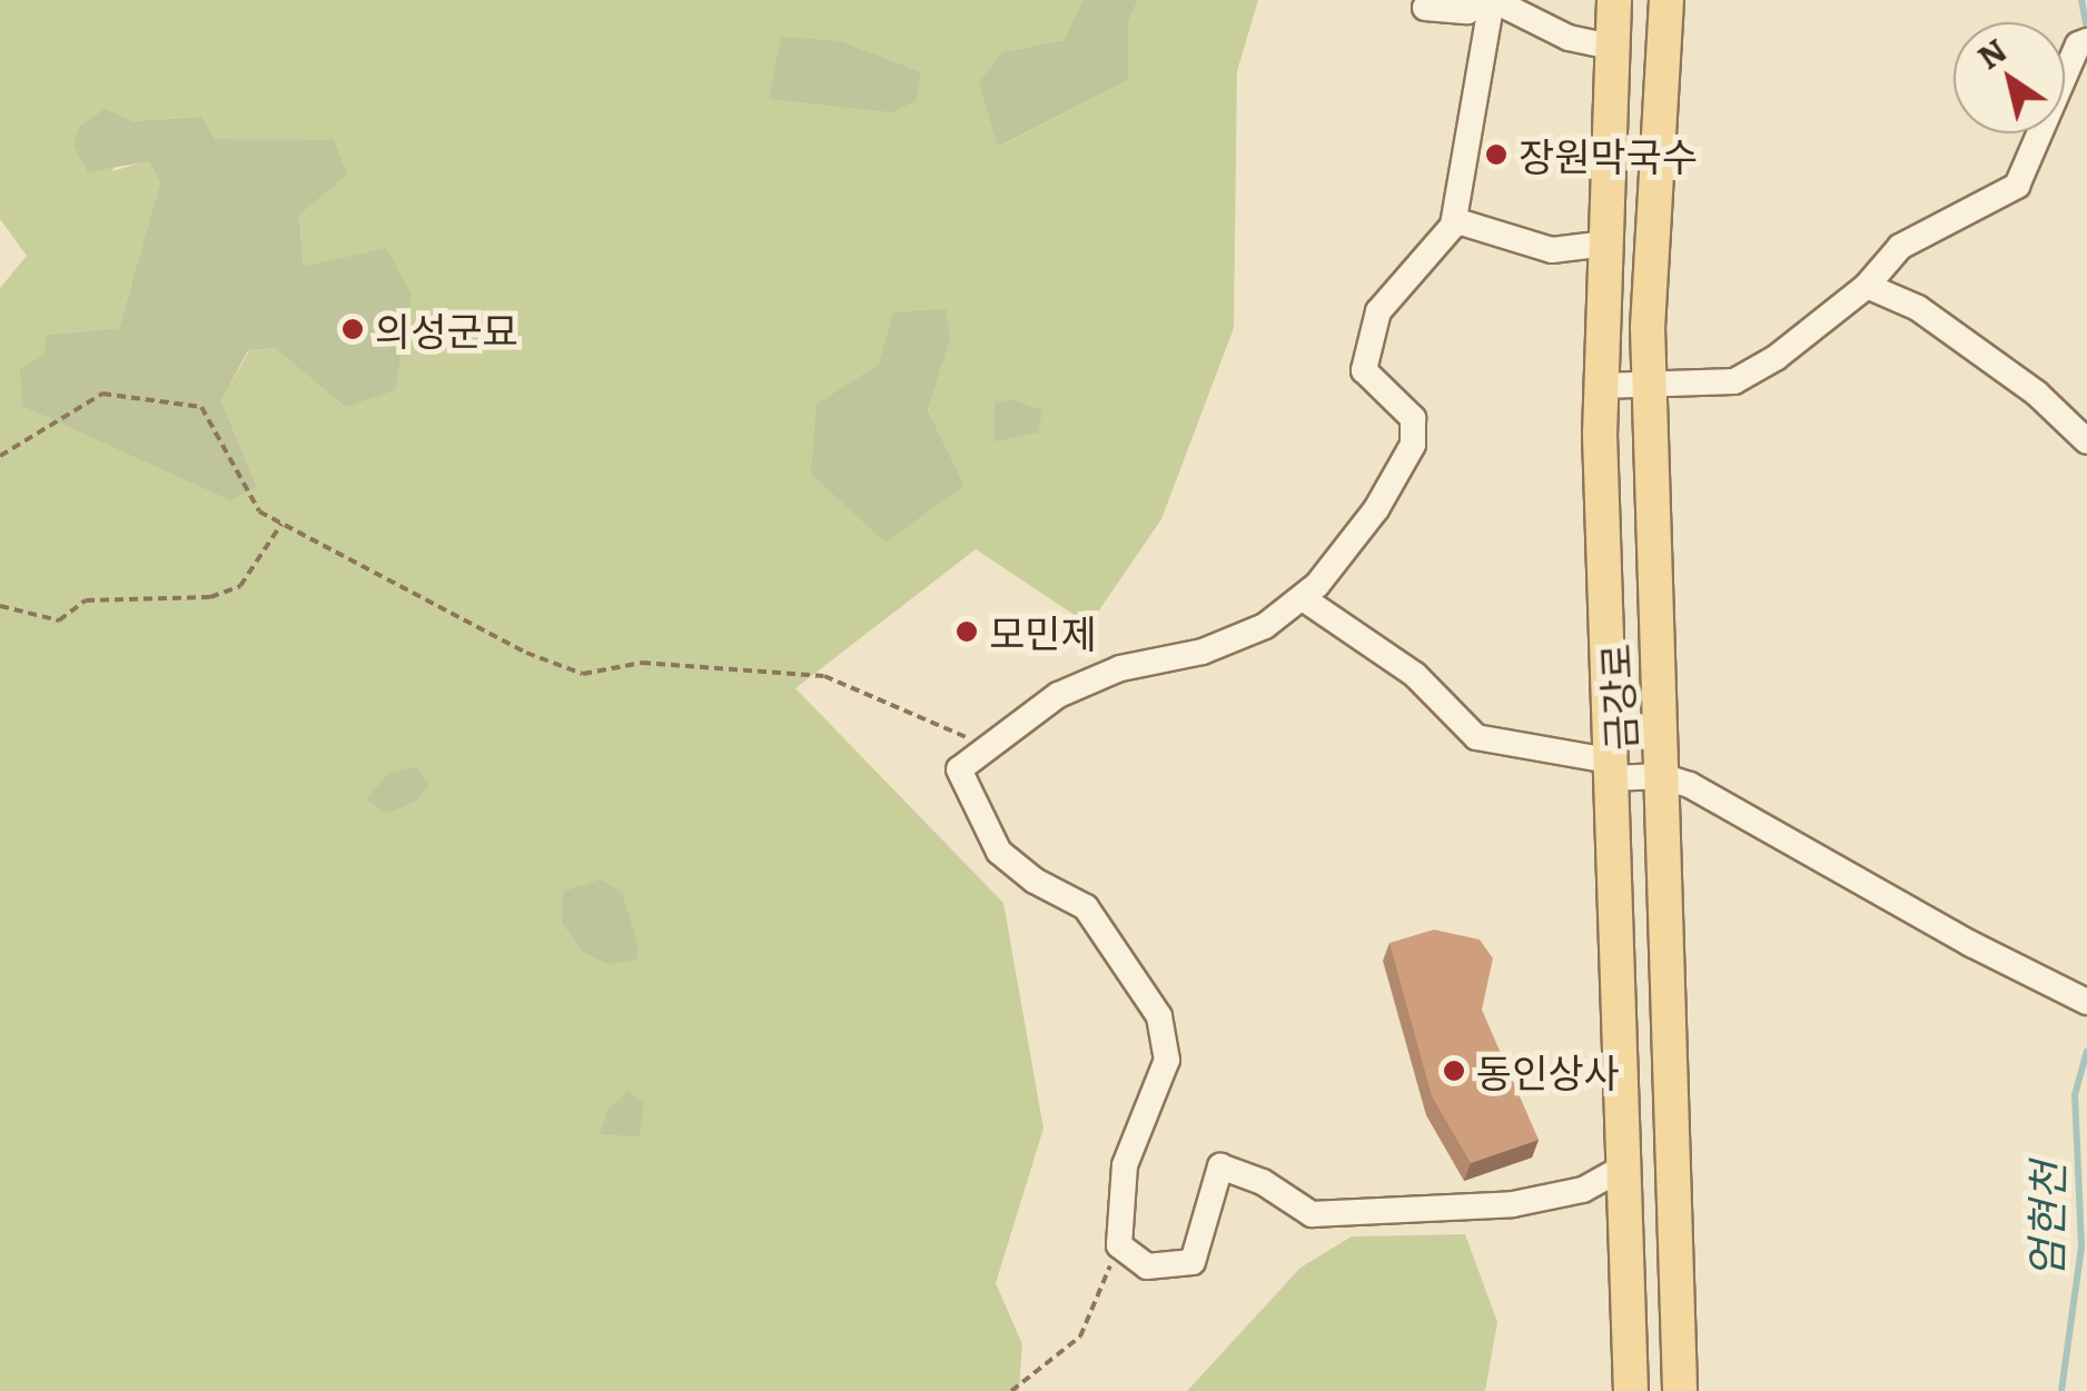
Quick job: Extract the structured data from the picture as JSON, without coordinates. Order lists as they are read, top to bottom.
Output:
{
  "streets": {
    "main road": ["금강로"]
  },
  "water": ["엄현천"],
  "places": [
    "장원막국수",
    "의성군묘",
    "모민제",
    "동인상사"
  ],
  "north": "top left"
}
